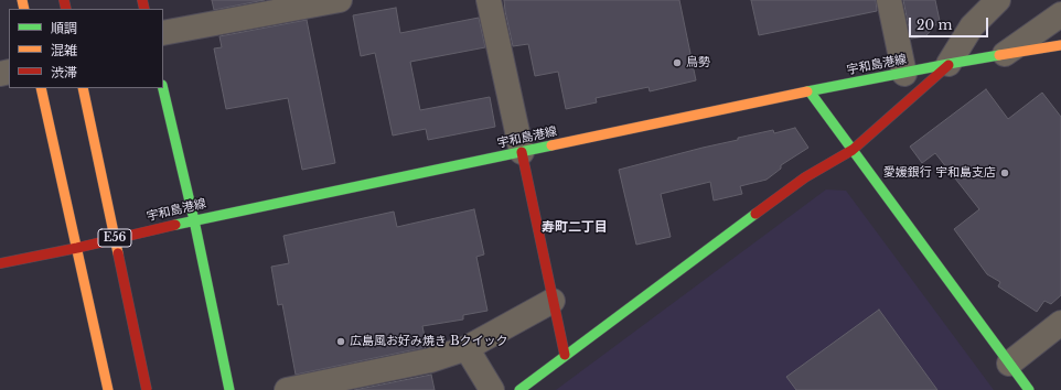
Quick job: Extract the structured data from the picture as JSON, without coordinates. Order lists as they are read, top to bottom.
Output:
{
  "streets": {
    "main road": ["宇和島港線", "E56"]
  },
  "districts": ["寿町二丁目"],
  "places": ["鳥勢", "愛媛銀行 宇和島支店", "広島風お好み焼き Bクイック"],
  "legend": ["順調", "混雑", "渋滞"],
  "scale_bar": "20 m"
}
